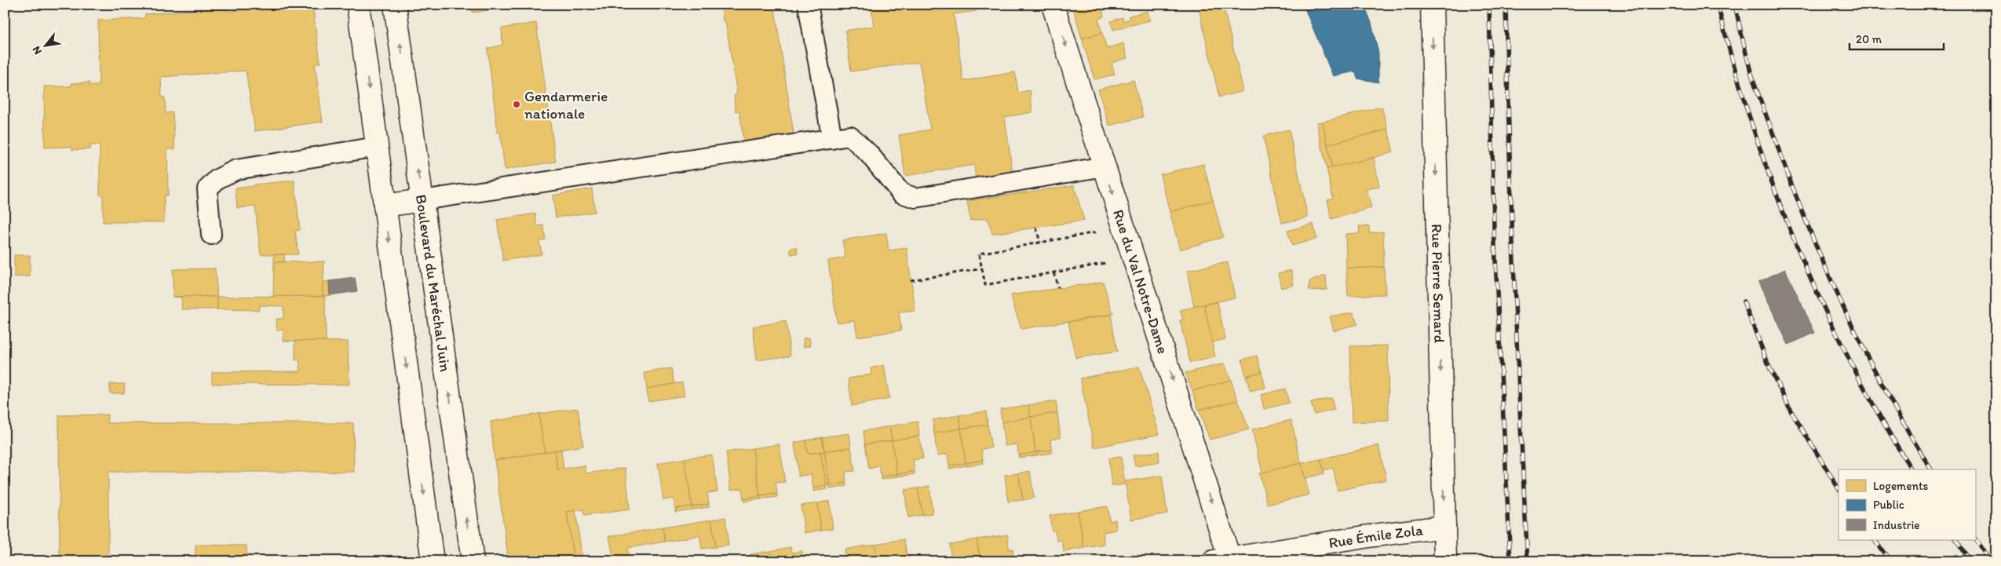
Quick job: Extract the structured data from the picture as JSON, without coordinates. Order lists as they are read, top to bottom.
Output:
{
  "streets": {
    "street": [
      "Rue du Val Notre-Dame",
      "Rue Pierre Semard",
      "Boulevard du Maréchal Juin",
      "Rue Émile Zola"
    ]
  },
  "crossings": [
    ["Rue du Val Notre-Dame", "Rue Émile Zola"],
    ["Rue Pierre Semard", "Rue Émile Zola"]
  ],
  "one_way": ["Rue du Val Notre-Dame", "Rue Pierre Semard"],
  "places": ["Gendarmerie nationale"],
  "legend": ["Logements", "Public", "Industrie"],
  "scale_bar": "20 m",
  "north": "bottom left"
}
